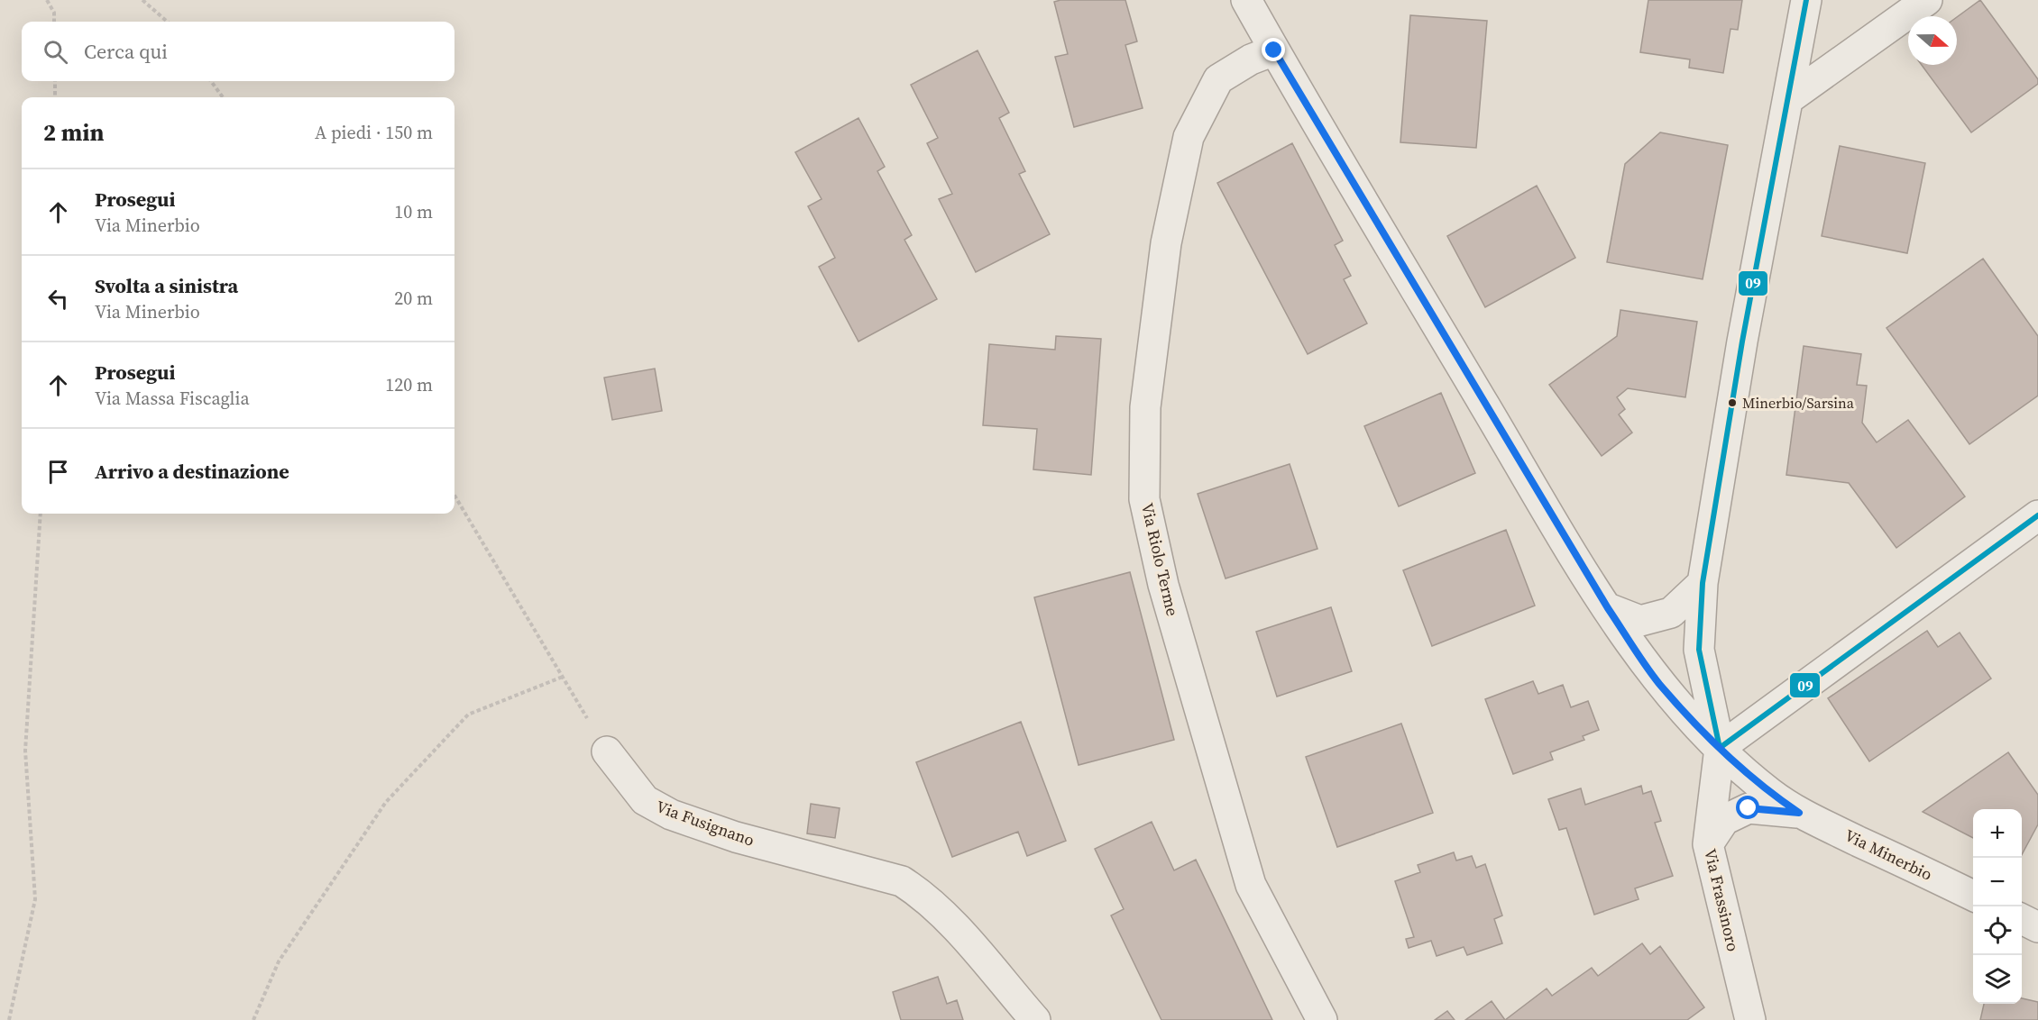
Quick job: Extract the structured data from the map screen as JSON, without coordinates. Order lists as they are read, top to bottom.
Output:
{
  "streets": {
    "street": [
      "Via Riolo Terme",
      "Via Fusignano",
      "Via Minerbio",
      "Via Frassinoro"
    ]
  },
  "crossings": [
    ["Via Riolo Terme", "Via Minerbio"],
    ["Via Minerbio", "Via Frassinoro"]
  ],
  "places": ["Minerbio/Sarsina"],
  "lines": ["transit line 09"],
  "north": "right",
  "page": {
    "search": "Cerca qui",
    "heading": ["2 min", "A piedi · 150 m"],
    "list": [
      ["Prosegui", "Via Minerbio", "10 m"],
      ["Svolta a sinistra", "Via Minerbio", "20 m"],
      ["Prosegui", "Via Massa Fiscaglia", "120 m"],
      "Arrivo a destinazione"
    ],
    "map_buttons": ["+", "−"]
  }
}
